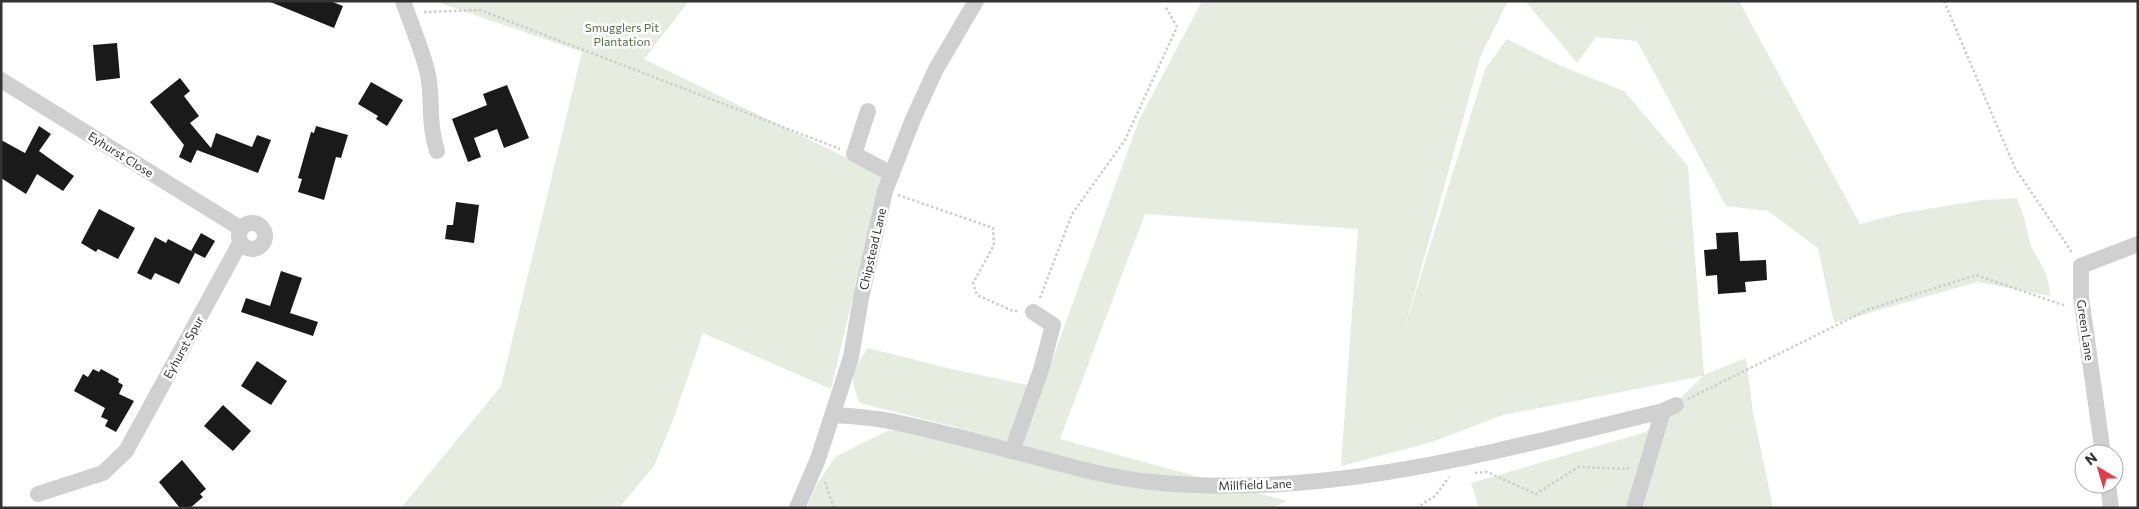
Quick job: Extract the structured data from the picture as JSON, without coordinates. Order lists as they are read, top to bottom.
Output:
{
  "streets": {
    "street": [
      "Eyhurst Close",
      "Chipstead Lane",
      "Green Lane",
      "Eyhurst Spur",
      "Millfield Lane"
    ]
  },
  "crossings": [
    ["Eyhurst Close", "Eyhurst Spur"],
    ["Chipstead Lane", "Millfield Lane"]
  ],
  "parks": ["Smugglers Pit Plantation"],
  "north": "top left"
}
